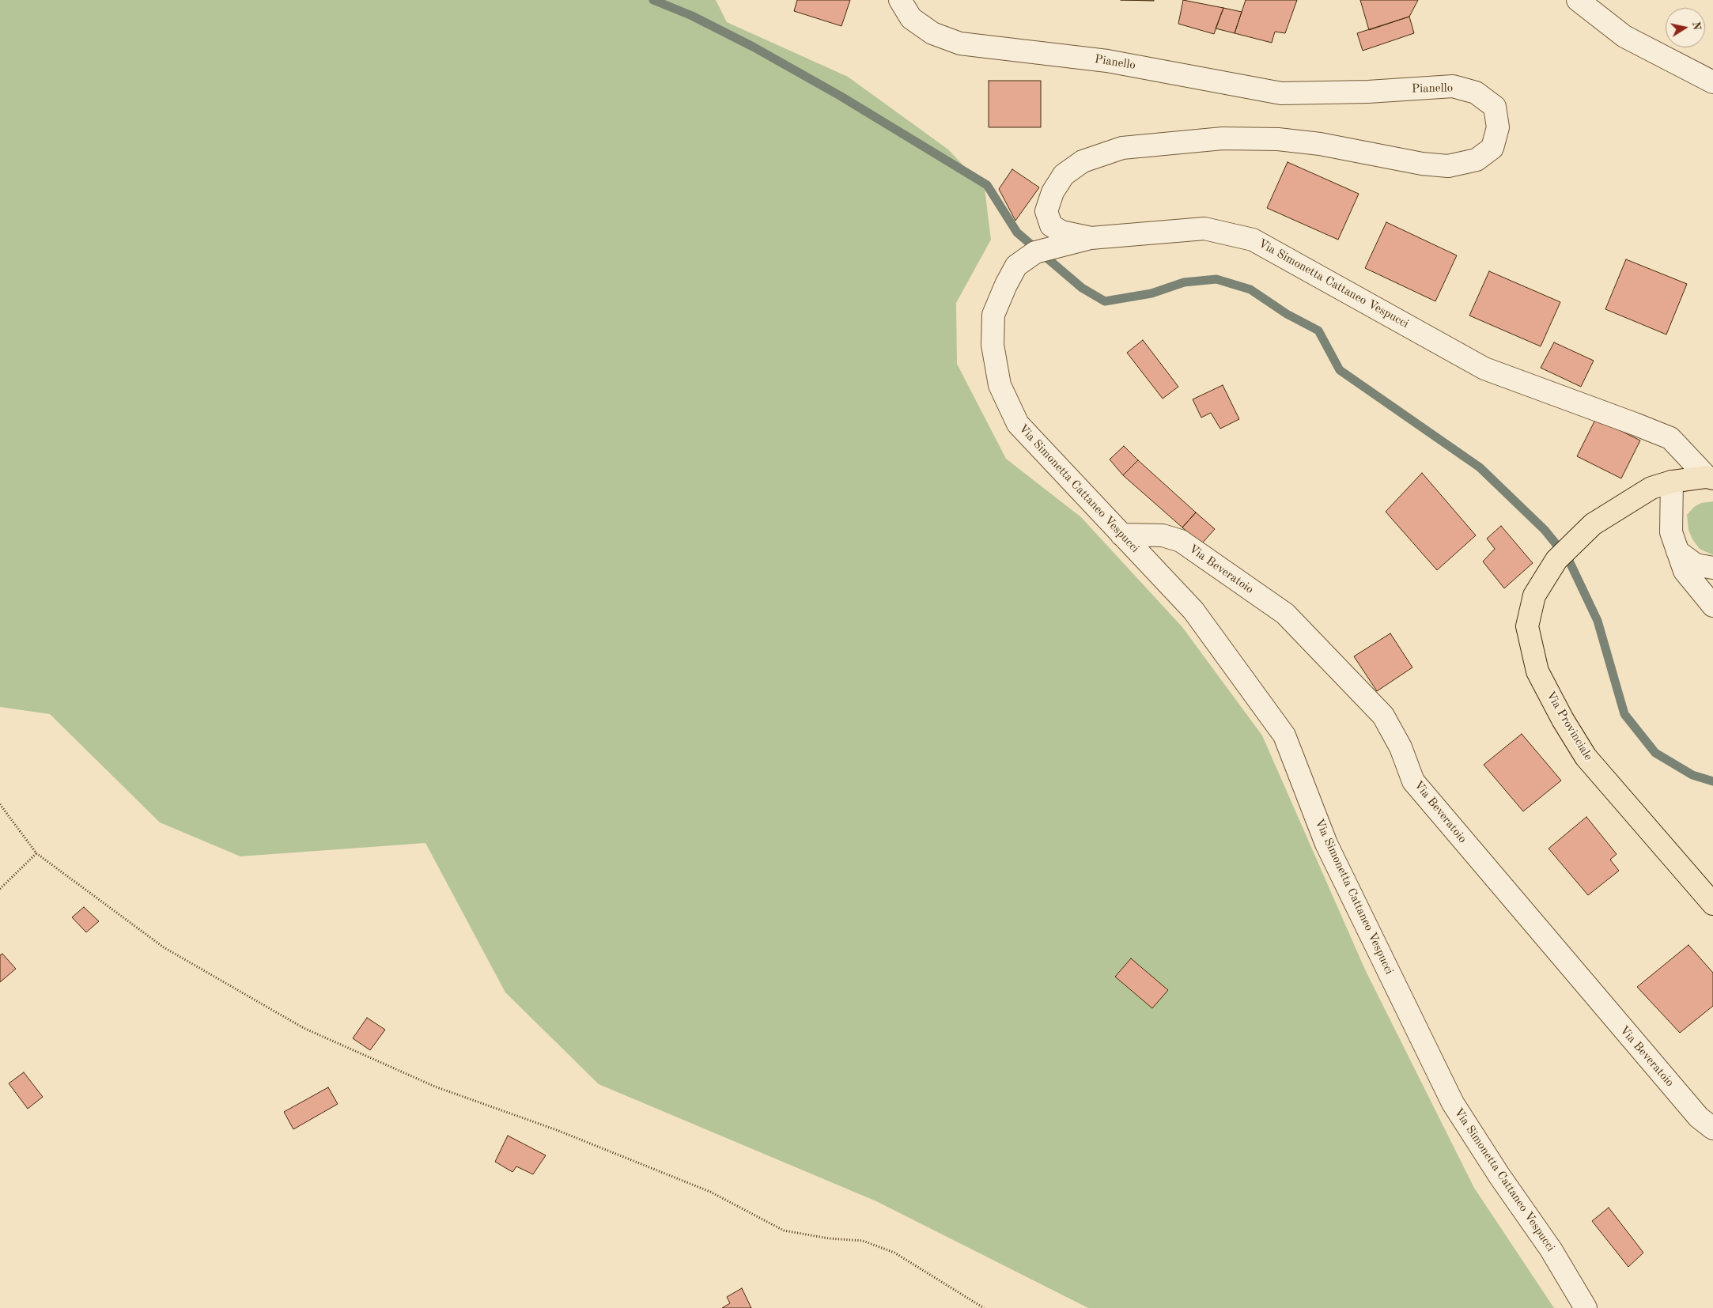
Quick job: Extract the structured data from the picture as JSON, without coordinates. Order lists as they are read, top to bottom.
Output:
{
  "streets": {
    "main road": ["Via Provinciale"],
    "street": ["Pianello", "Via Simonetta Cattaneo Vespucci", "Via Beveratoio"]
  },
  "crossings": [
    ["Pianello", "Via Simonetta Cattaneo Vespucci"],
    ["Via Simonetta Cattaneo Vespucci", "Via Beveratoio"],
    ["Via Simonetta Cattaneo Vespucci", "Via Provinciale"]
  ],
  "north": "right"
}
